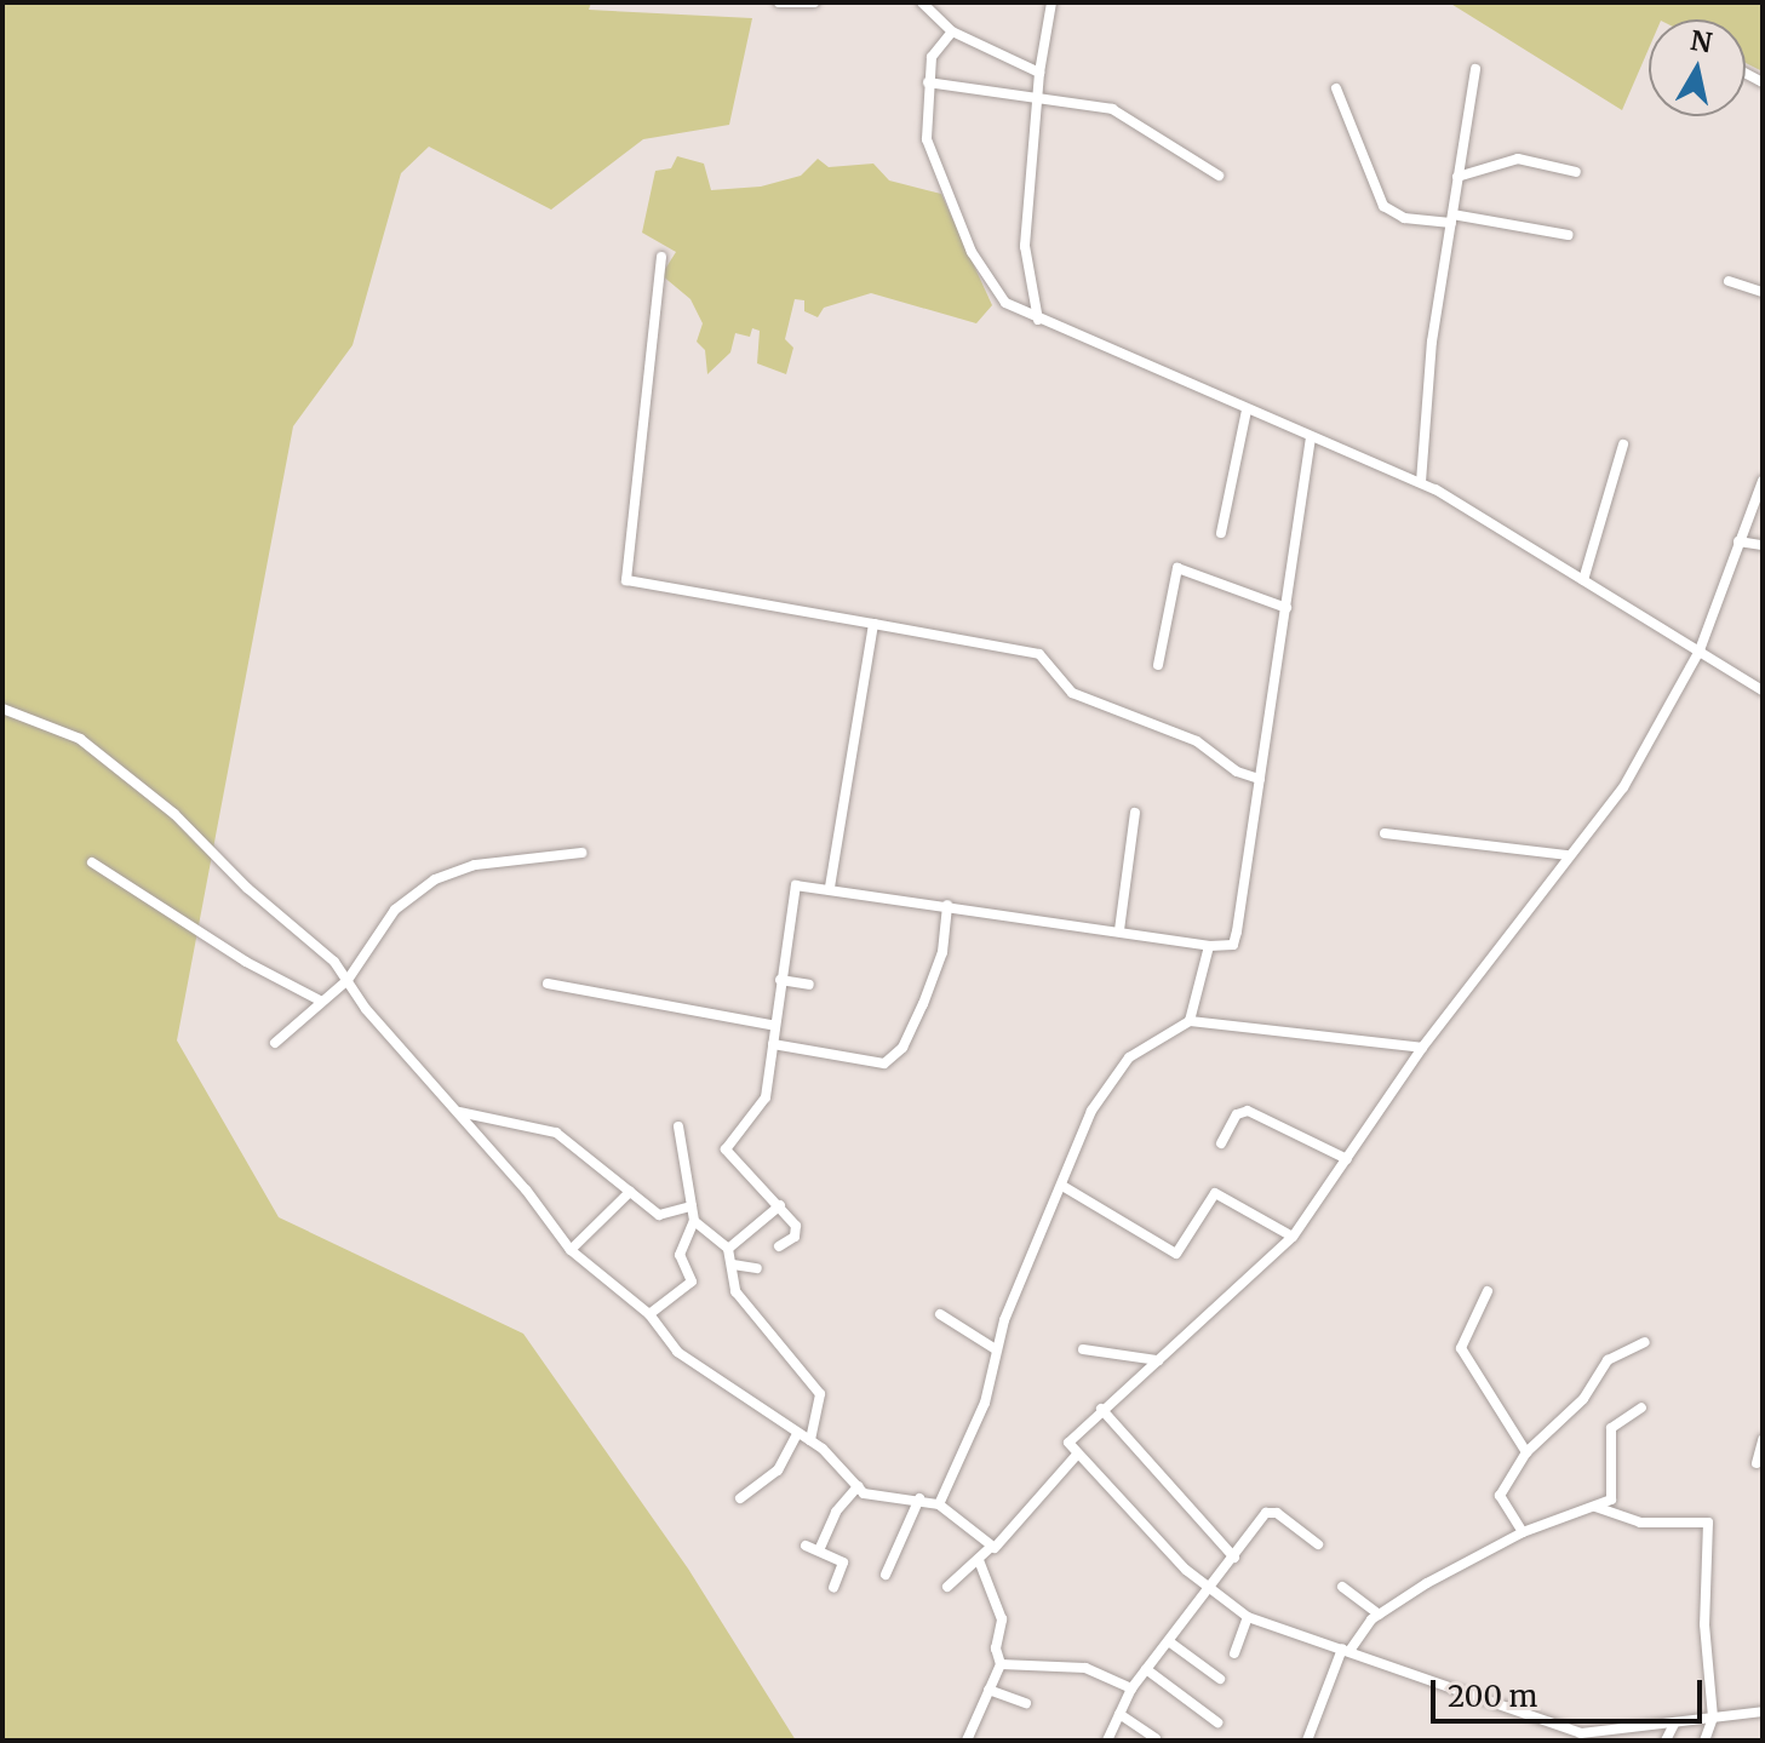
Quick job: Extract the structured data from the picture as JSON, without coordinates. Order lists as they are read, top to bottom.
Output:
{
  "scale_bar": "200 m",
  "north": "top"
}
